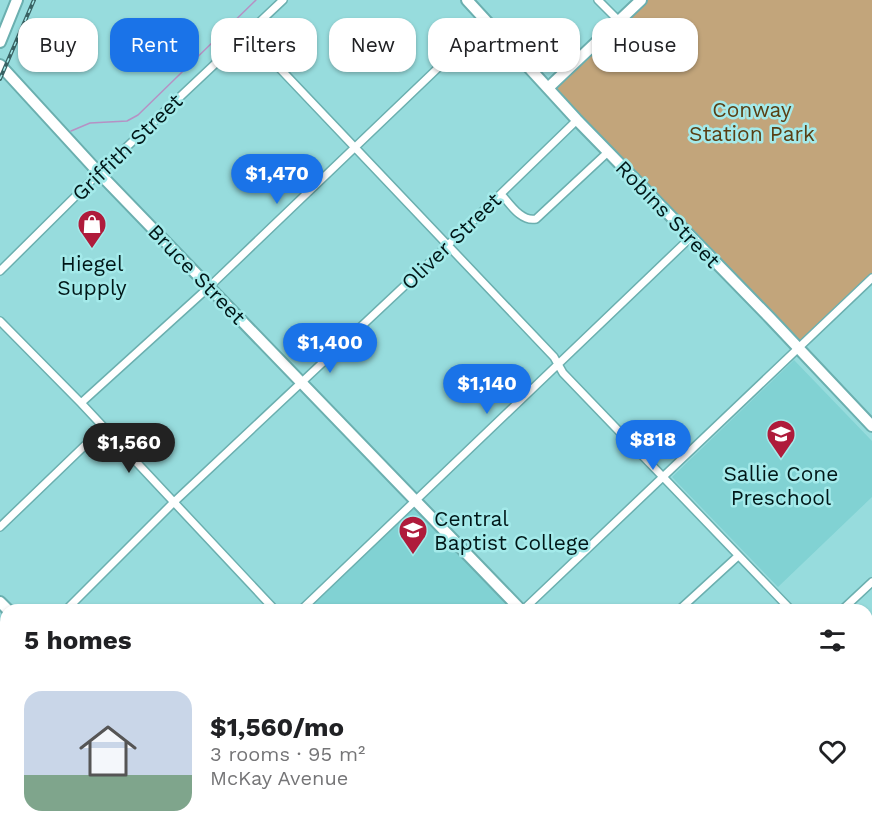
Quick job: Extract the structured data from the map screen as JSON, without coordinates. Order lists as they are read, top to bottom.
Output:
{
  "streets": {
    "street": [
      "Griffith Street",
      "Robins Street",
      "Oliver Street",
      "Bruce Street"
    ]
  },
  "crossings": [
    ["Griffith Street", "Bruce Street"],
    ["Robins Street", "Oliver Street"],
    ["Oliver Street", "Bruce Street"]
  ],
  "parks": ["Conway Station Park"],
  "places": {
    "shop": ["Hiegel Supply"],
    "school or university": ["Sallie Cone Preschool", "Central Baptist College"]
  },
  "page": {
    "chip": [
      "Buy",
      "Rent",
      "Filters",
      "New",
      "Apartment",
      "House"
    ],
    "price": [
      "$1,470",
      "$1,400",
      "$1,140",
      "$818",
      "$1,560"
    ],
    "heading": "5 homes",
    "list": [
      {
        "name": "$1,560/mo",
        "note": "3 rooms · 95 m² · McKay Avenue"
      }
    ]
  }
}
